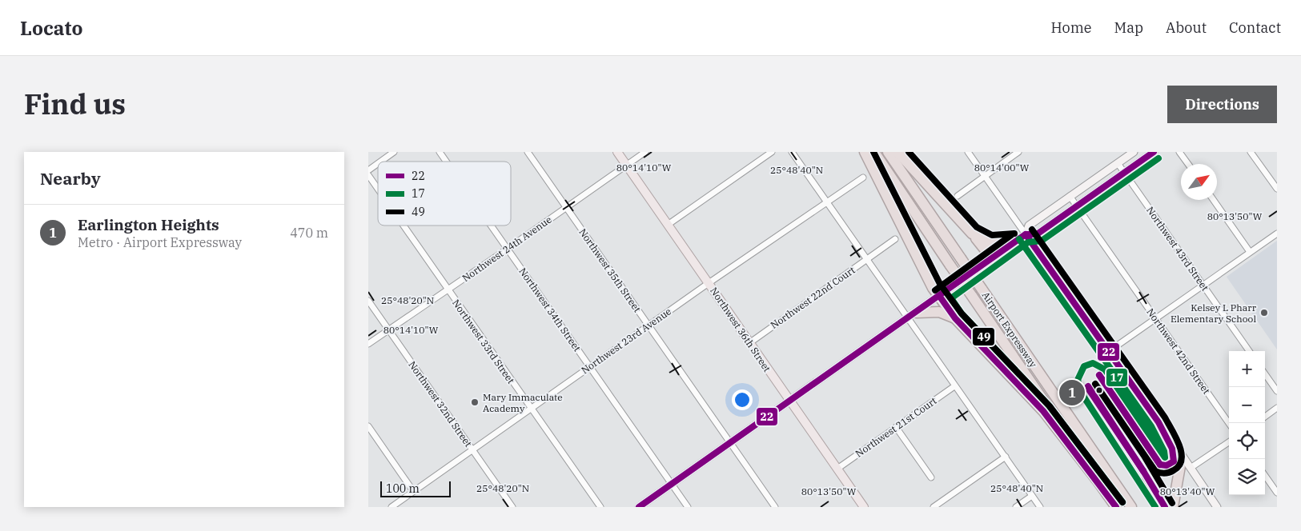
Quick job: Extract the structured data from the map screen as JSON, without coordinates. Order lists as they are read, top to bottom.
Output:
{
  "streets": {
    "highway": ["Airport Expressway"],
    "main road": ["Northwest 36th Street"],
    "street": [
      "Northwest 24th Avenue",
      "Northwest 43rd Street",
      "Northwest 35th Street",
      "Northwest 22nd Court",
      "Northwest 34th Street",
      "Northwest 23rd Avenue",
      "Northwest 33rd Street",
      "Northwest 42nd Street",
      "Northwest 32nd Street",
      "Northwest 21st Court"
    ]
  },
  "crossings": [
    ["Northwest 24th Avenue", "Northwest 35th Street"],
    ["Northwest 24th Avenue", "Northwest 34th Street"],
    ["Northwest 24th Avenue", "Northwest 36th Street"],
    ["Northwest 24th Avenue", "Northwest 33rd Street"],
    ["Northwest 24th Avenue", "Northwest 32nd Street"],
    ["Northwest 35th Street", "Northwest 23rd Avenue"],
    ["Northwest 22nd Court", "Northwest 36th Street"],
    ["Northwest 34th Street", "Northwest 23rd Avenue"],
    ["Northwest 36th Street", "Northwest 23rd Avenue"],
    ["Northwest 36th Street", "Northwest 21st Court"],
    ["Northwest 23rd Avenue", "Northwest 33rd Street"],
    ["Northwest 23rd Avenue", "Northwest 32nd Street"]
  ],
  "places": ["Kelsey L Pharr Elementary School", "Mary Immaculate Academy"],
  "lines": ["transit line 22", "transit line 49", "transit line 17"],
  "legend": ["22", "17", "49"],
  "scale_bar": "100 m",
  "north": "top right",
  "page": {
    "header": "Locato",
    "nav": [
      "Home",
      "Map",
      "About",
      "Contact"
    ],
    "title": "Find us",
    "buttons": "Directions",
    "heading": "Nearby",
    "list": [
      {
        "mark": "1",
        "name": "Earlington Heights",
        "note": "Metro · Airport Expressway",
        "value": "470 m"
      }
    ],
    "map_buttons": ["+", "−"],
    "pins": "1",
    "scale": "100 m"
  },
  "coordinates": [
    "80°14'10\"W",
    "80°14'00\"W",
    "25°48'40\"N",
    "80°13'50\"W",
    "25°48'20\"N",
    "80°13'40\"W"
  ]
}
